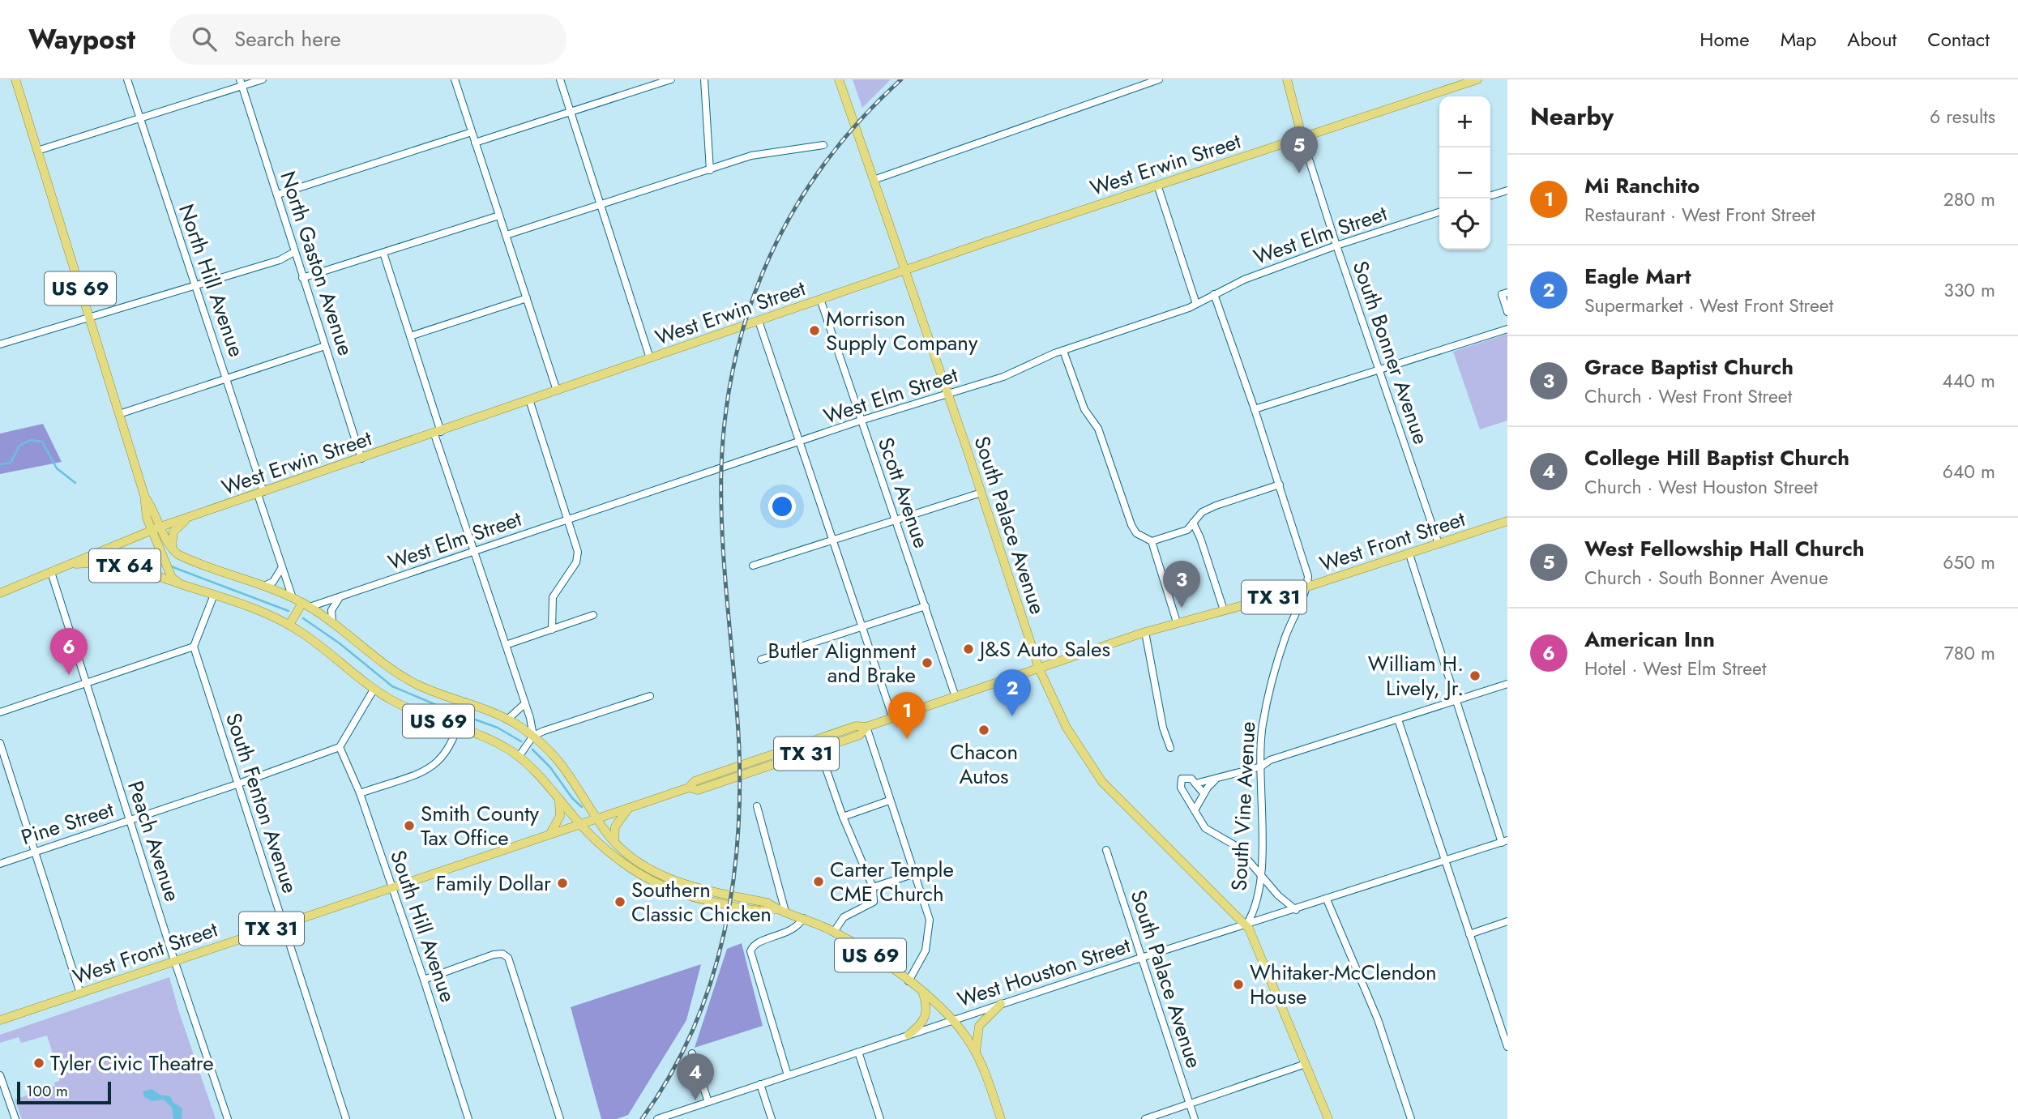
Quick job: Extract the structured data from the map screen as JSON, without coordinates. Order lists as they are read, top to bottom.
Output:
{
  "streets": {
    "main road": [
      "West Erwin Street",
      "US 69",
      "South Palace Avenue",
      "West Front Street",
      "TX 64",
      "TX 31"
    ],
    "street": [
      "West Elm Street",
      "North Gaston Avenue",
      "North Hill Avenue",
      "South Bonner Avenue",
      "Scott Avenue",
      "South Fenton Avenue",
      "South Vine Avenue",
      "Pine Street",
      "Peach Avenue",
      "South Hill Avenue",
      "West Houston Street"
    ]
  },
  "crossings": [
    ["West Erwin Street", "North Gaston Avenue"],
    ["West Erwin Street", "North Hill Avenue"],
    ["West Erwin Street", "US 69"],
    ["West Erwin Street", "South Bonner Avenue"],
    ["West Erwin Street", "Scott Avenue"],
    ["West Erwin Street", "South Palace Avenue"],
    ["West Erwin Street", "TX 64"],
    ["West Erwin Street", "Peach Avenue"],
    ["West Elm Street", "US 69"],
    ["West Elm Street", "South Bonner Avenue"],
    ["West Elm Street", "Scott Avenue"],
    ["West Elm Street", "South Palace Avenue"],
    ["West Elm Street", "South Vine Avenue"],
    ["US 69", "West Front Street"],
    ["US 69", "TX 64"],
    ["US 69", "West Houston Street"],
    ["South Bonner Avenue", "West Front Street"],
    ["Scott Avenue", "West Front Street"],
    ["South Palace Avenue", "West Front Street"],
    ["South Palace Avenue", "South Vine Avenue"],
    ["South Palace Avenue", "West Houston Street"],
    ["West Front Street", "South Fenton Avenue"],
    ["West Front Street", "South Vine Avenue"],
    ["West Front Street", "Peach Avenue"],
    ["West Front Street", "South Hill Avenue"],
    ["South Fenton Avenue", "Pine Street"],
    ["South Vine Avenue", "West Houston Street"],
    ["Pine Street", "Peach Avenue"],
    ["Pine Street", "South Hill Avenue"]
  ],
  "places": [
    "Morrison Supply Company",
    "J&S Auto Sales",
    "Butler Alignment and Brake",
    "William H. Lively, Jr.",
    "Chacon Autos",
    "Smith County Tax Office",
    "Carter Temple CME Church",
    "Family Dollar",
    "Southern Classic Chicken",
    "Whitaker-McClendon House",
    "Tyler Civic Theatre"
  ],
  "scale_bar": "100 m",
  "page": {
    "header": "Waypost",
    "search": "Search here",
    "nav": [
      "Home",
      "Map",
      "About",
      "Contact"
    ],
    "heading": ["Nearby", "6 results"],
    "map_buttons": ["+", "−"],
    "pins": [
      "5",
      "3",
      "6",
      "2",
      "1",
      "4"
    ],
    "list": [
      {
        "mark": "1",
        "name": "Mi Ranchito",
        "note": "Restaurant · West Front Street",
        "value": "280 m"
      },
      {
        "mark": "2",
        "name": "Eagle Mart",
        "note": "Supermarket · West Front Street",
        "value": "330 m"
      },
      {
        "mark": "3",
        "name": "Grace Baptist Church",
        "note": "Church · West Front Street",
        "value": "440 m"
      },
      {
        "mark": "4",
        "name": "College Hill Baptist Church",
        "note": "Church · West Houston Street",
        "value": "640 m"
      },
      {
        "mark": "5",
        "name": "West Fellowship Hall Church",
        "note": "Church · South Bonner Avenue",
        "value": "650 m"
      },
      {
        "mark": "6",
        "name": "American Inn",
        "note": "Hotel · West Elm Street",
        "value": "780 m"
      }
    ],
    "scale": "100 m"
  }
}
